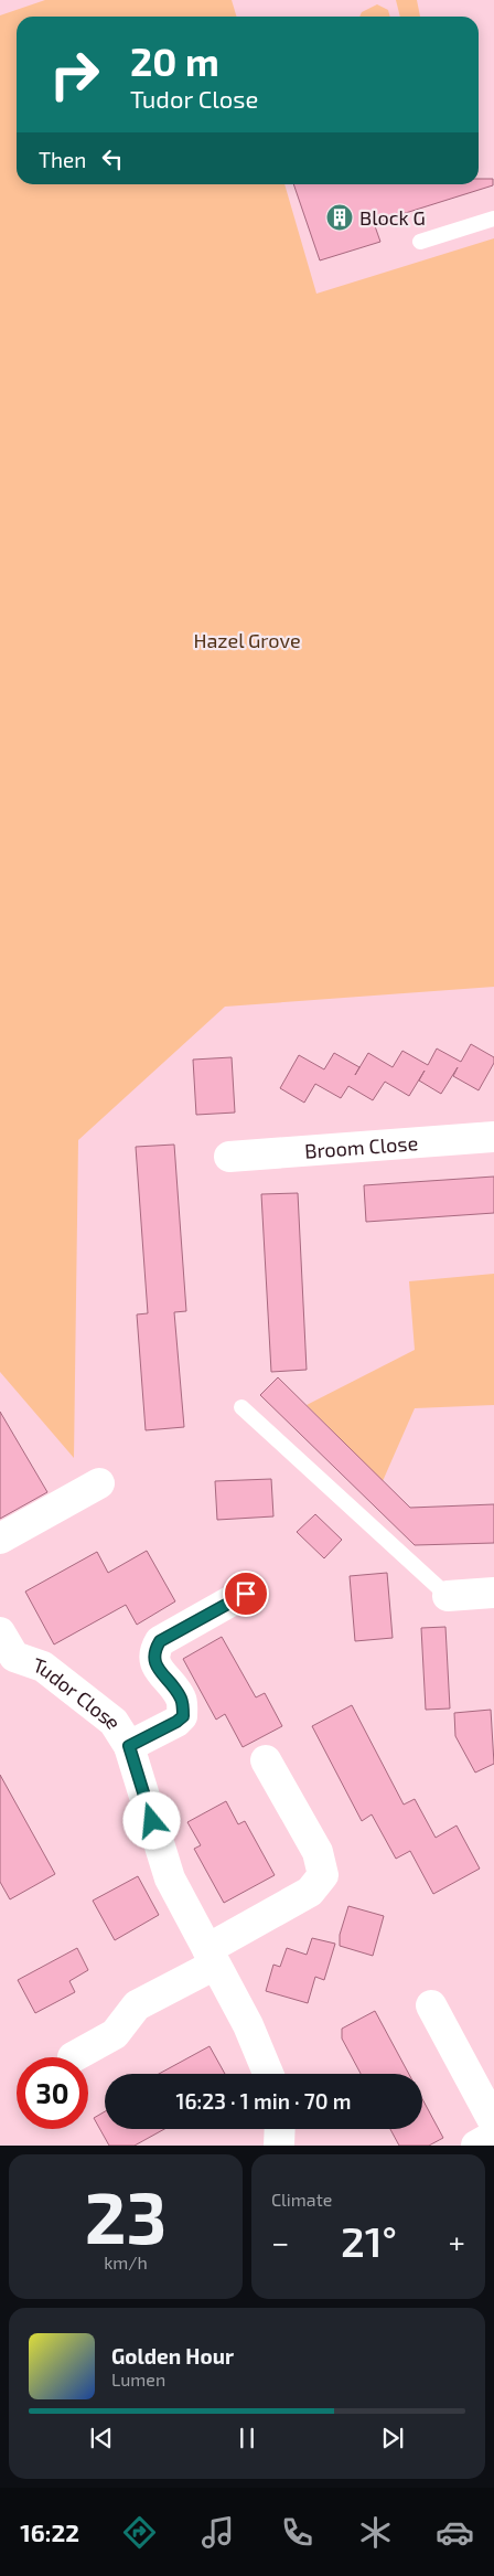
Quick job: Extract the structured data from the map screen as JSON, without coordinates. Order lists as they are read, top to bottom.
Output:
{
  "streets": {
    "street": ["Broom Close", "Tudor Close"]
  },
  "parks": ["Hazel Grove"],
  "places": {
    "building": ["Block G"]
  },
  "page": {
    "turn": ["20 m", "Tudor Close"],
    "then": "Then",
    "limit": "30",
    "trip": "16:23 · 1 min · 70 m",
    "tile": [
      ["23", "km/h"],
      "Climate"
    ],
    "heat": ["−", "21°", "+"],
    "song": ["Golden Hour", "Lumen"],
    "tabs": "16:22"
  }
}
